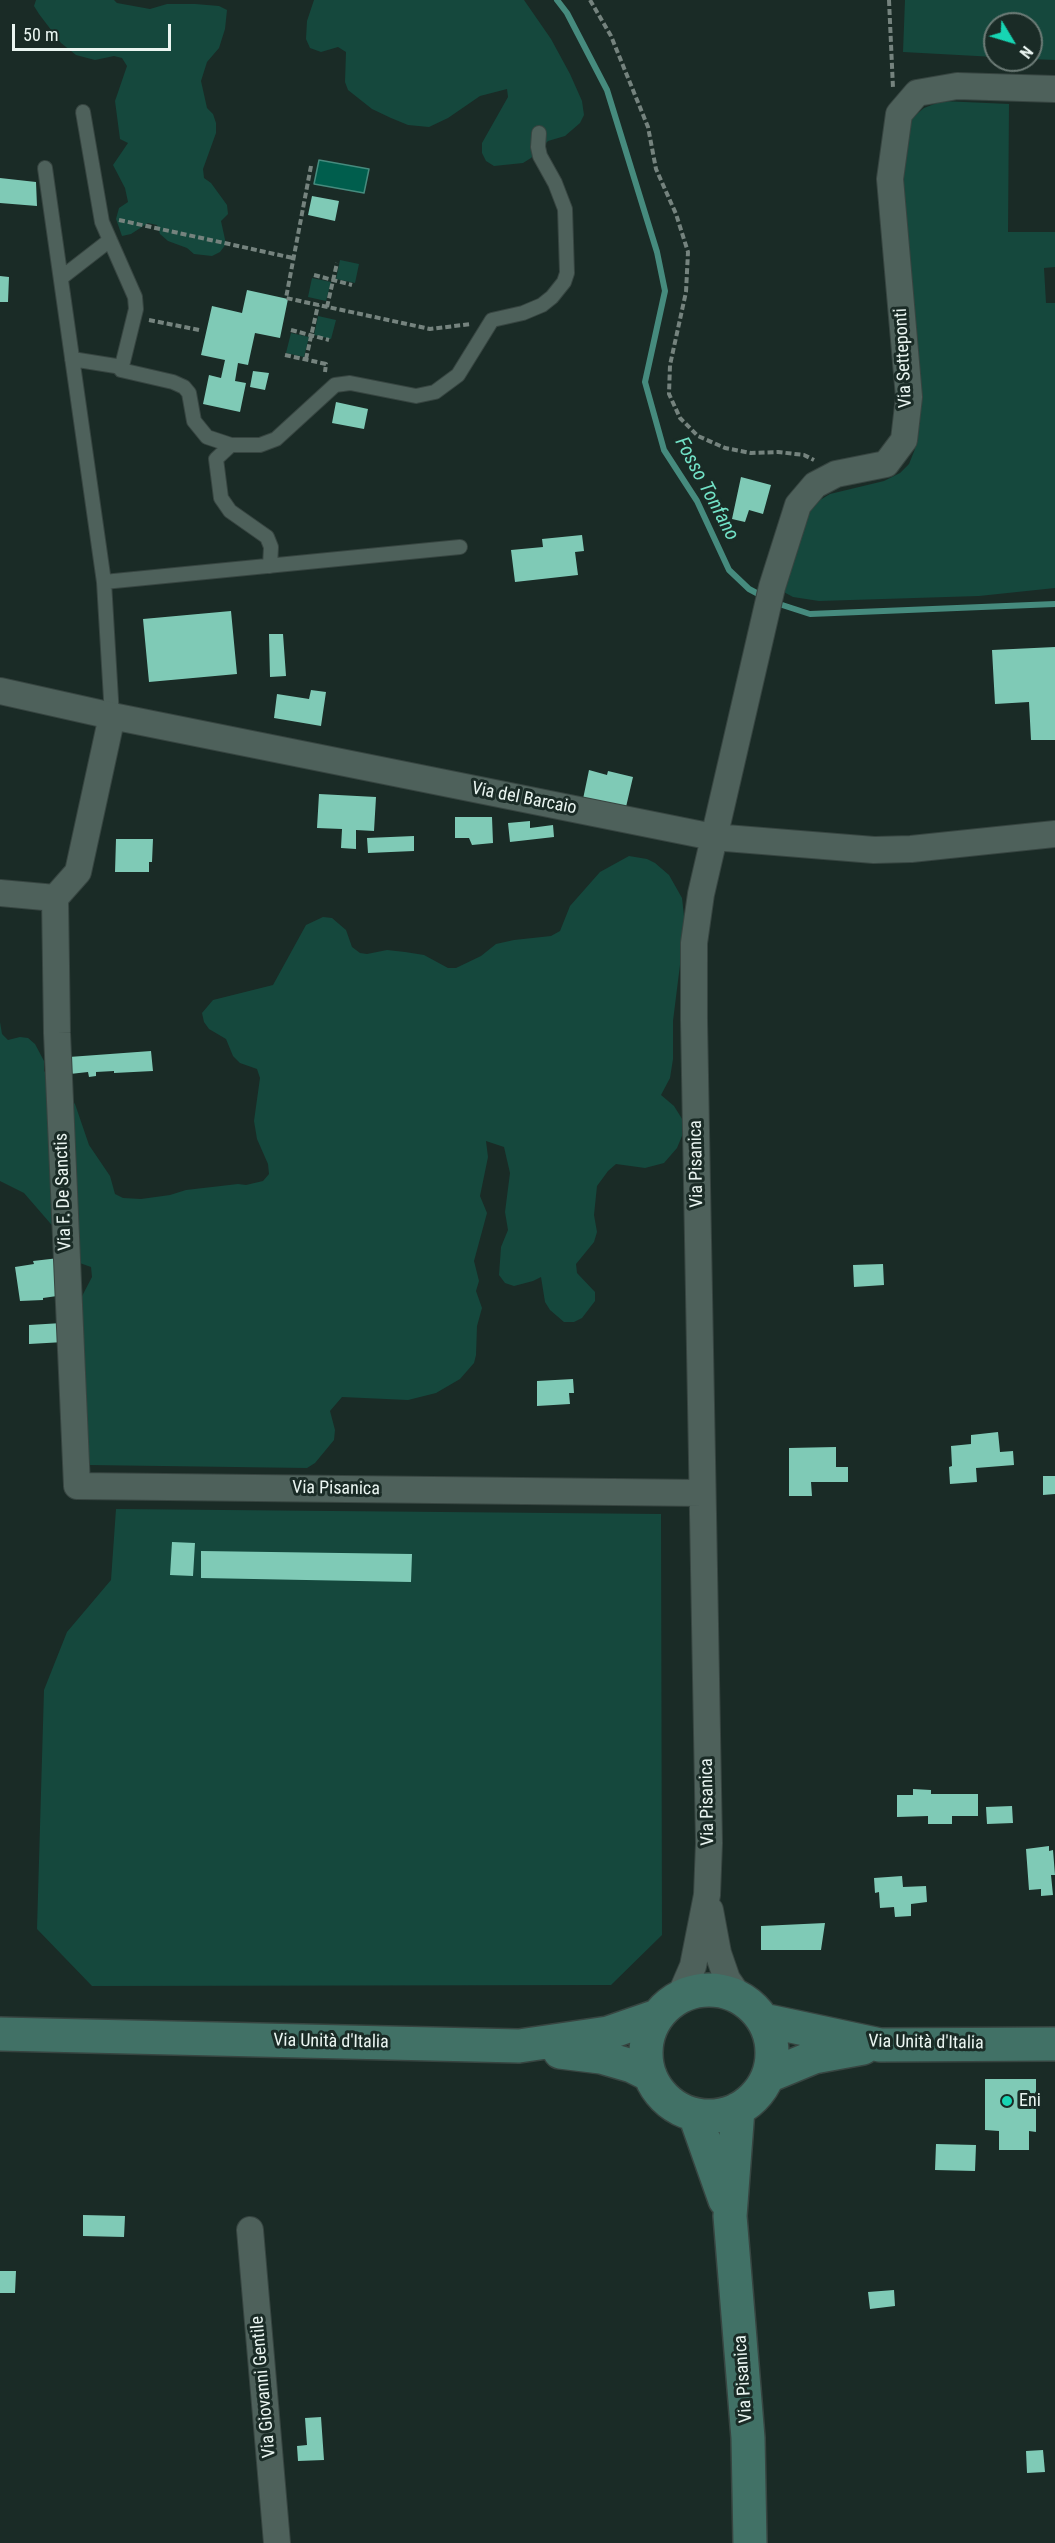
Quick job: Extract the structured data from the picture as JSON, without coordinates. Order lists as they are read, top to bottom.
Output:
{
  "streets": {
    "main road": ["Via Pisanica", "Via Unità d'Italia"],
    "street": [
      "Via Setteponti",
      "Via del Barcaio",
      "Via F. De Sanctis",
      "Via Giovanni Gentile"
    ]
  },
  "crossings": [
    ["Via Setteponti", "Via del Barcaio"],
    ["Via Setteponti", "Via Pisanica"],
    ["Via del Barcaio", "Via Pisanica"],
    ["Via Pisanica", "Via F. De Sanctis"],
    ["Via Pisanica", "Via Unità d'Italia"]
  ],
  "water": ["Fosso Tonfano"],
  "places": ["Eni"],
  "scale_bar": "50 m",
  "north": "bottom right"
}
